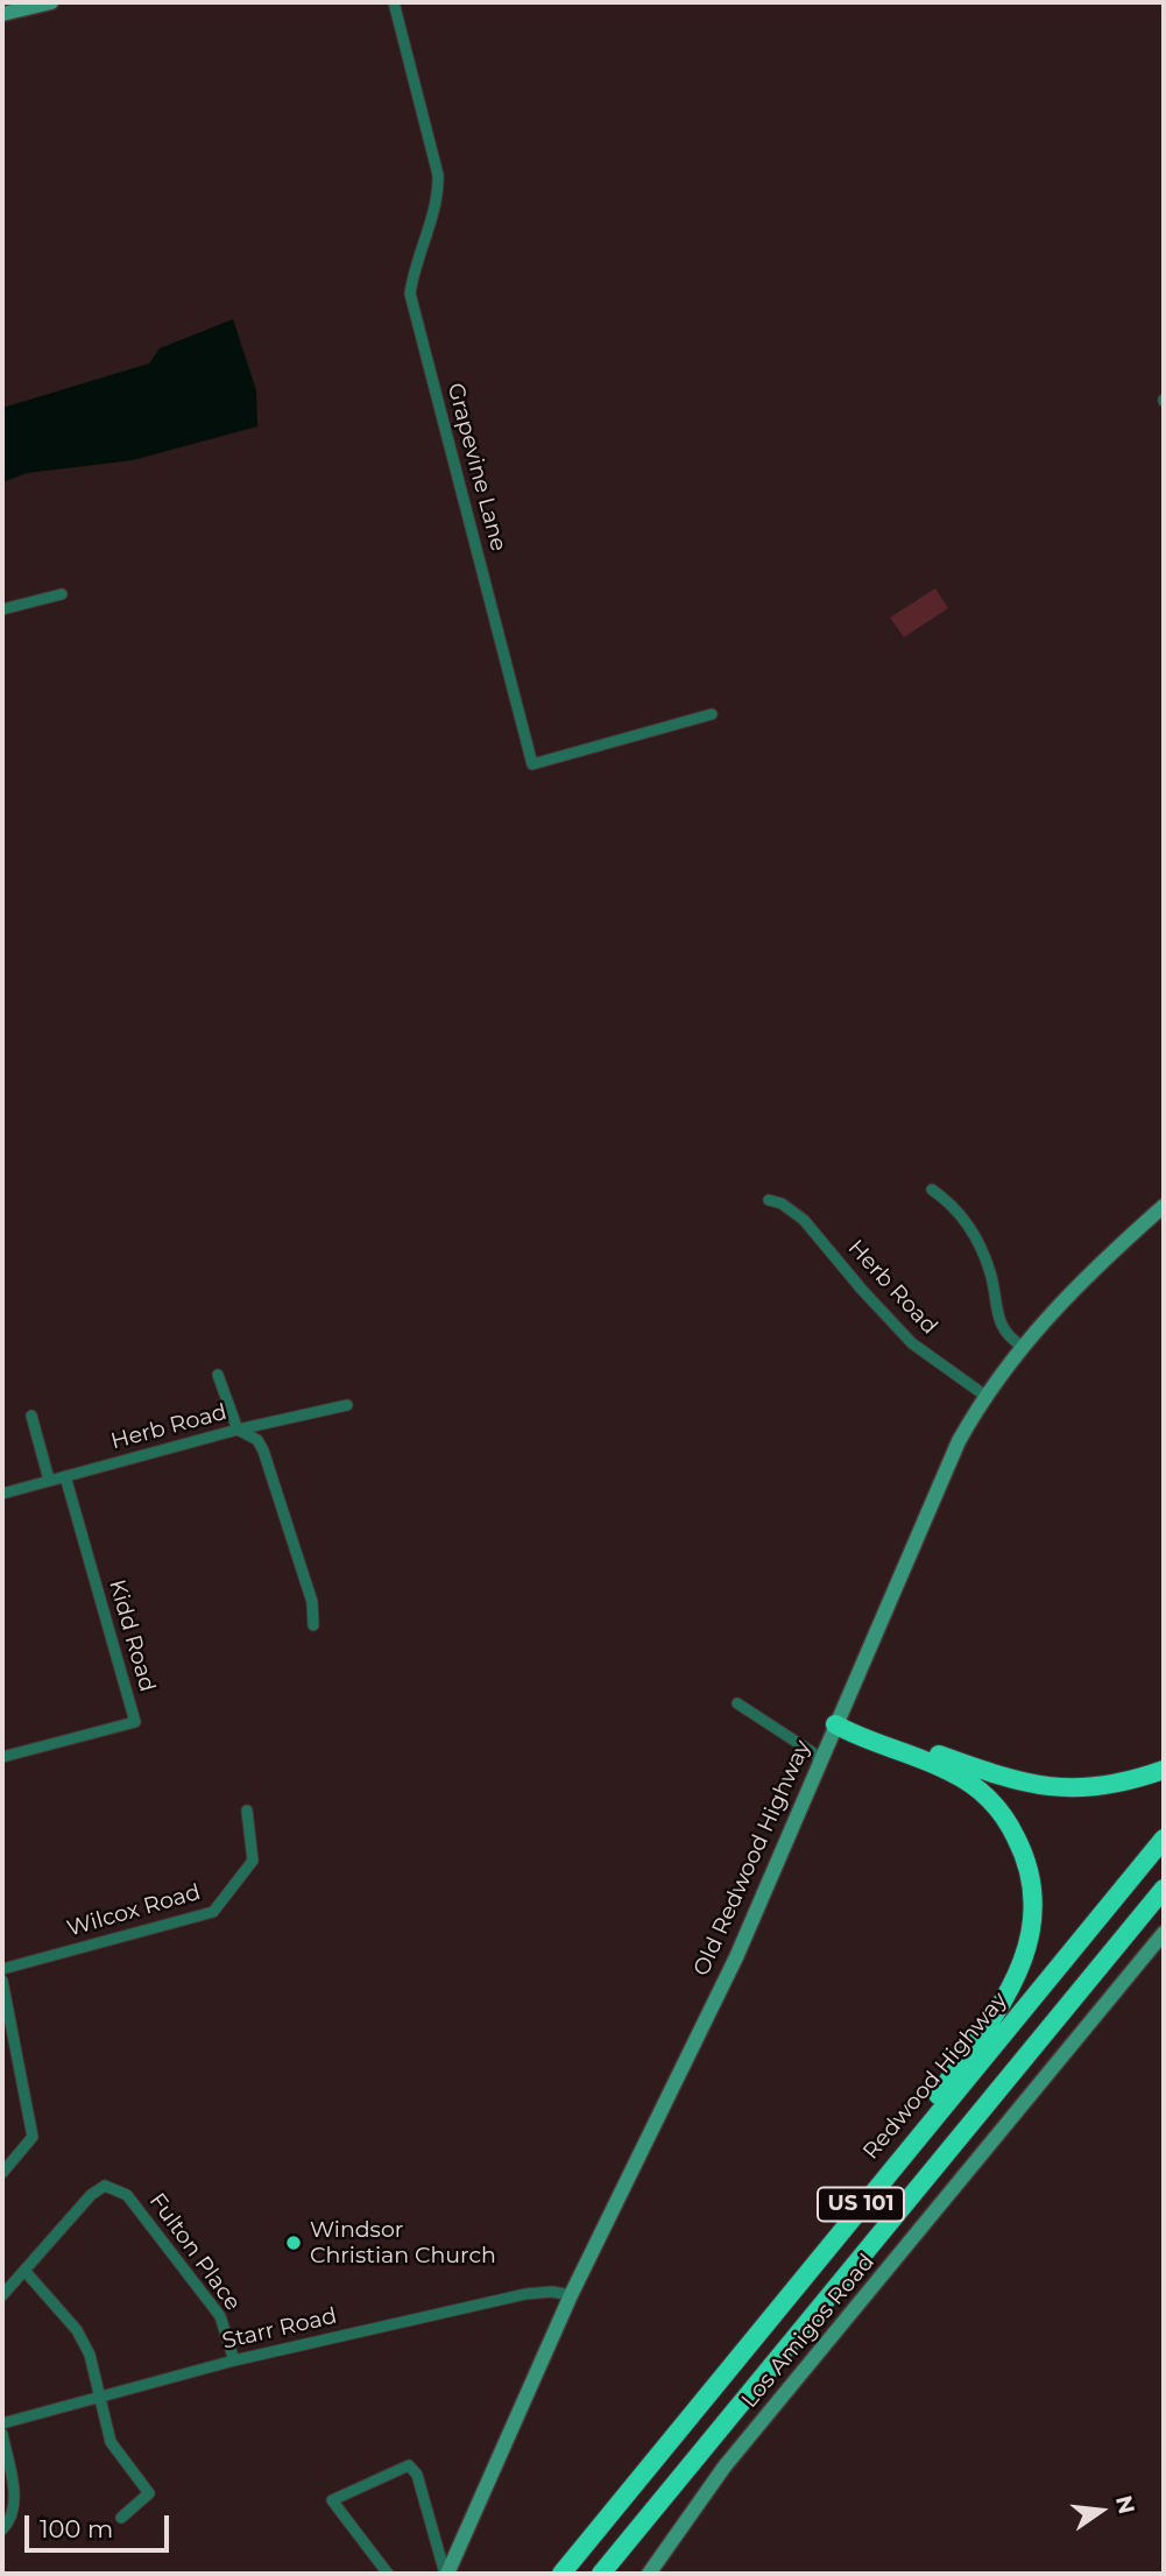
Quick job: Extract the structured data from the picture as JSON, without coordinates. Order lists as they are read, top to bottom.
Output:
{
  "streets": {
    "highway": ["Redwood Highway", "US 101"],
    "main road": ["Old Redwood Highway", "Los Amigos Road"],
    "street": [
      "Grapevine Lane",
      "Herb Road",
      "Kidd Road",
      "Wilcox Road",
      "Fulton Place",
      "Starr Road"
    ]
  },
  "crossings": [
    ["Herb Road", "Kidd Road"],
    ["Herb Road", "Old Redwood Highway"],
    ["Old Redwood Highway", "Starr Road"],
    ["Fulton Place", "Starr Road"]
  ],
  "places": ["Windsor Christian Church"],
  "scale_bar": "100 m",
  "north": "right"
}
